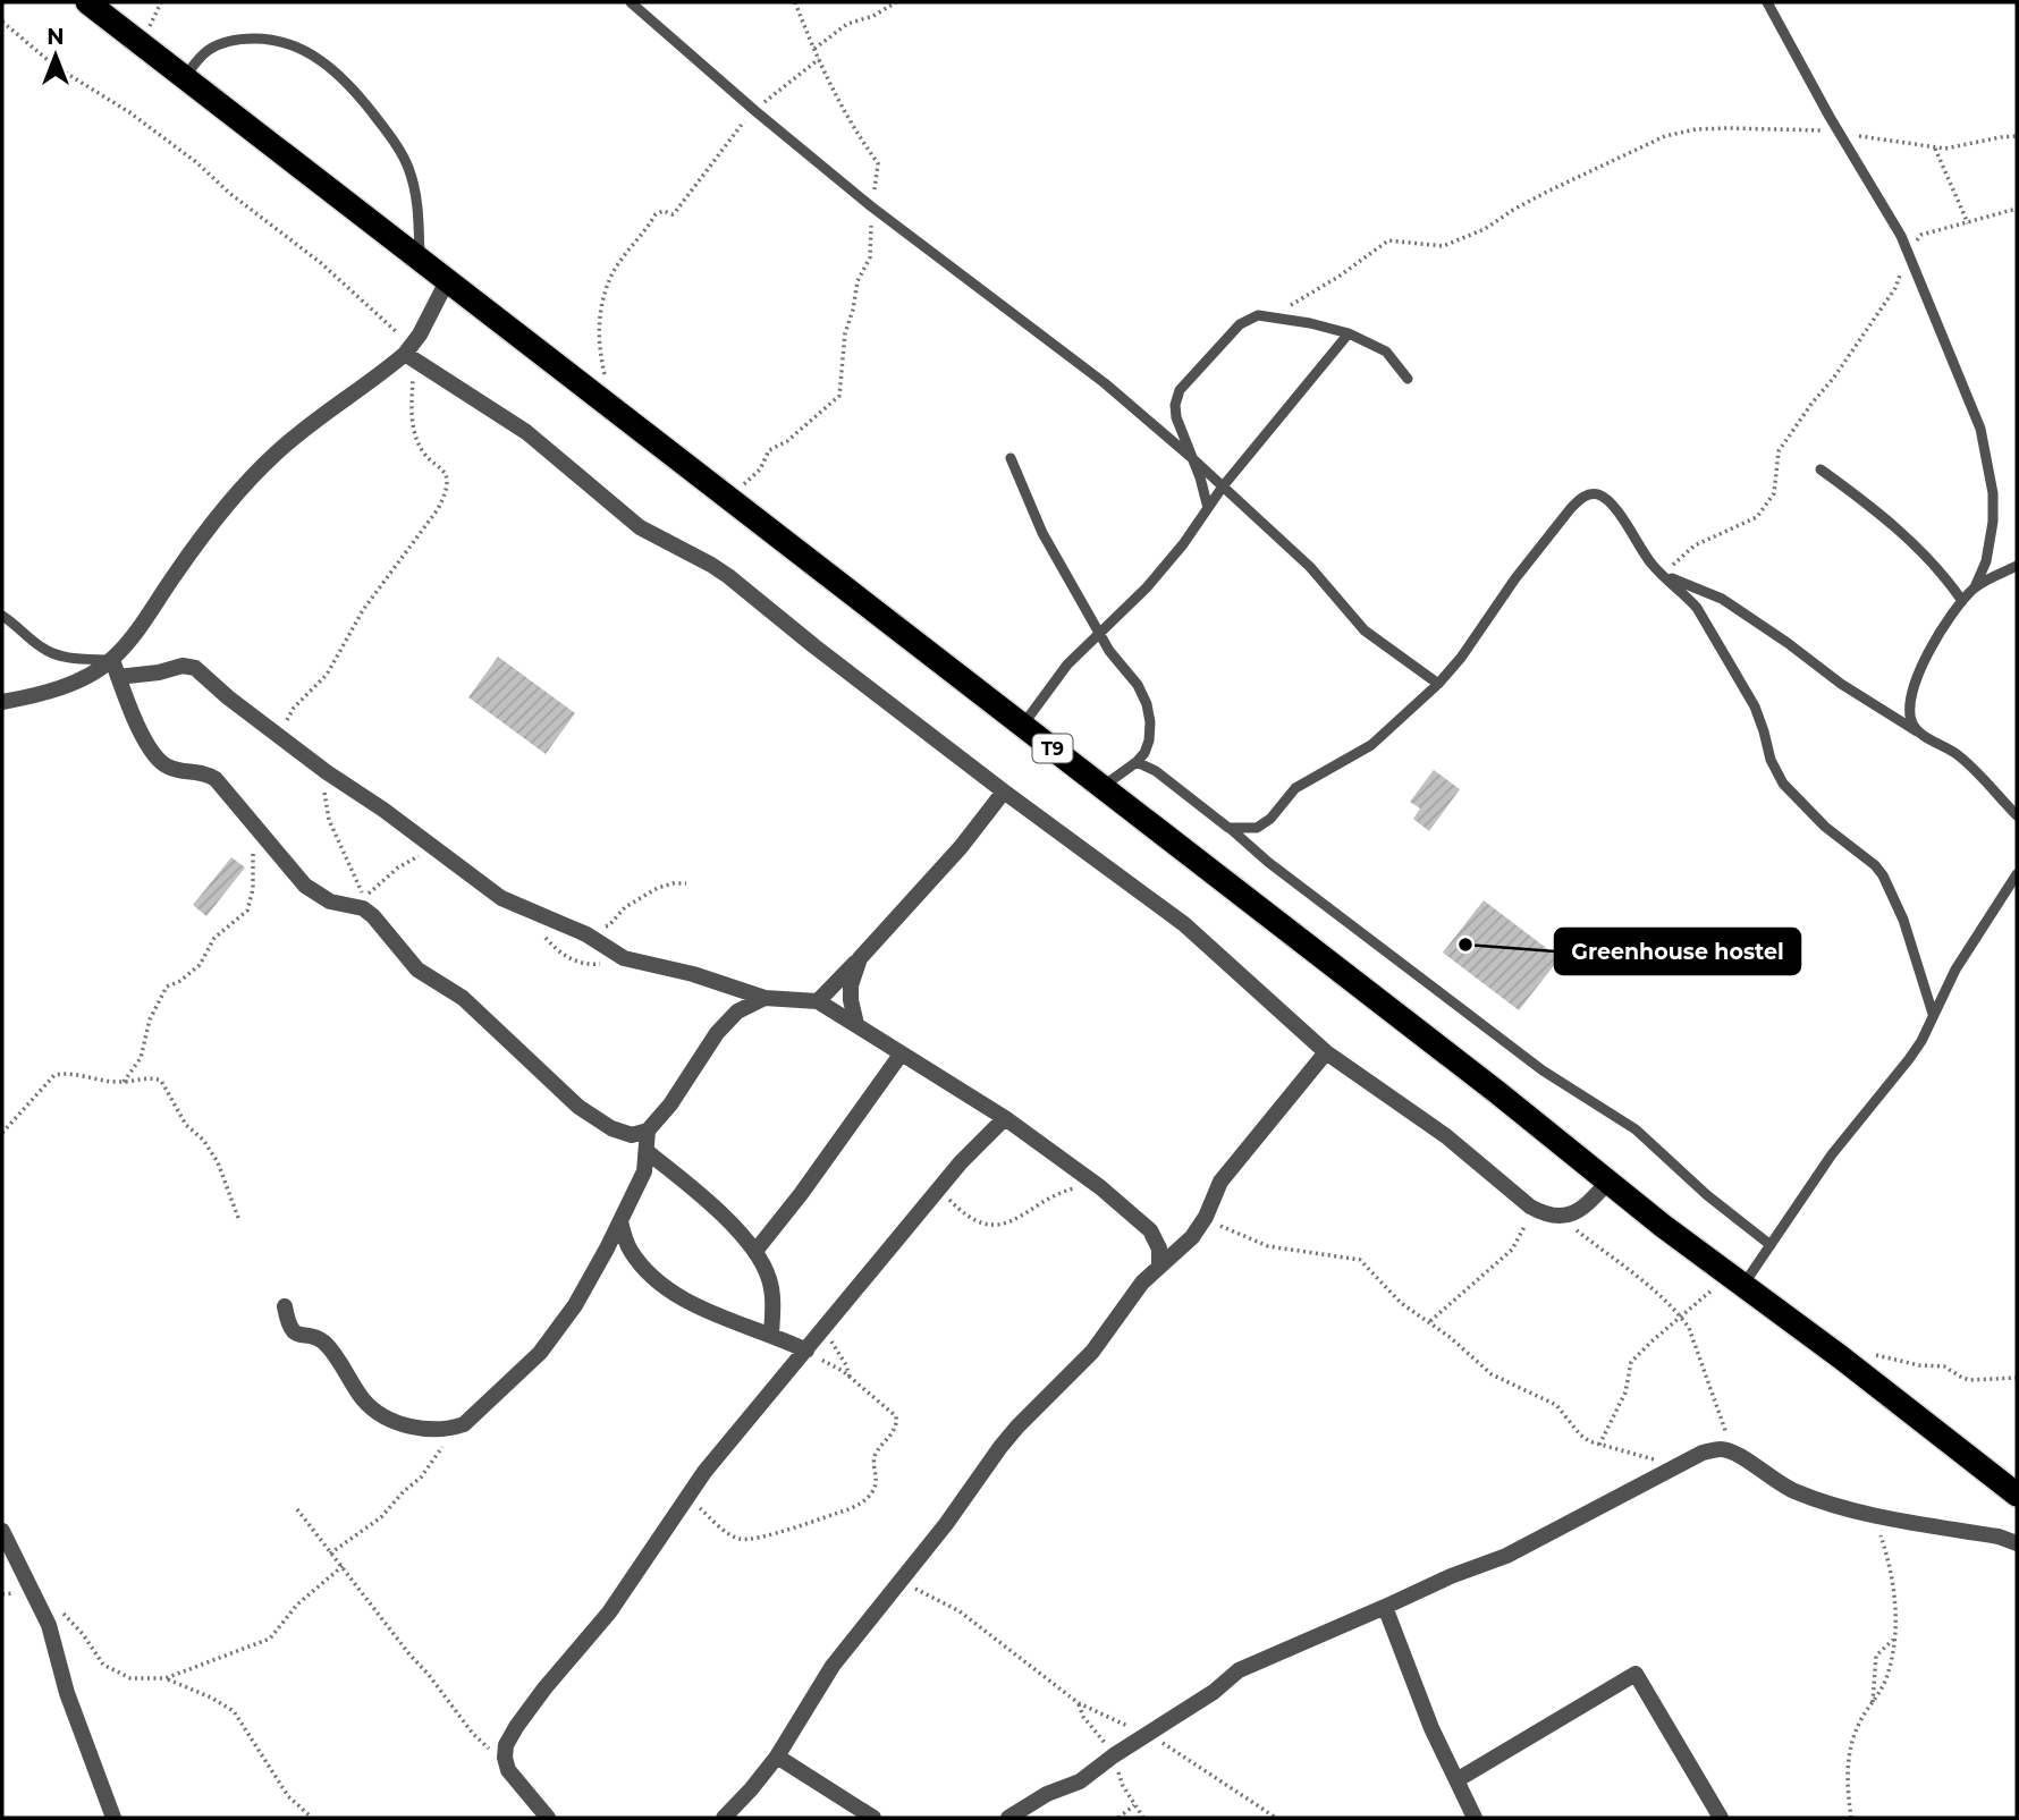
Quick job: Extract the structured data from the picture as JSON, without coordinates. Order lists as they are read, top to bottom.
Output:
{
  "streets": {
    "highway": ["T9"]
  },
  "places": ["Greenhouse hostel"],
  "north": "top"
}
